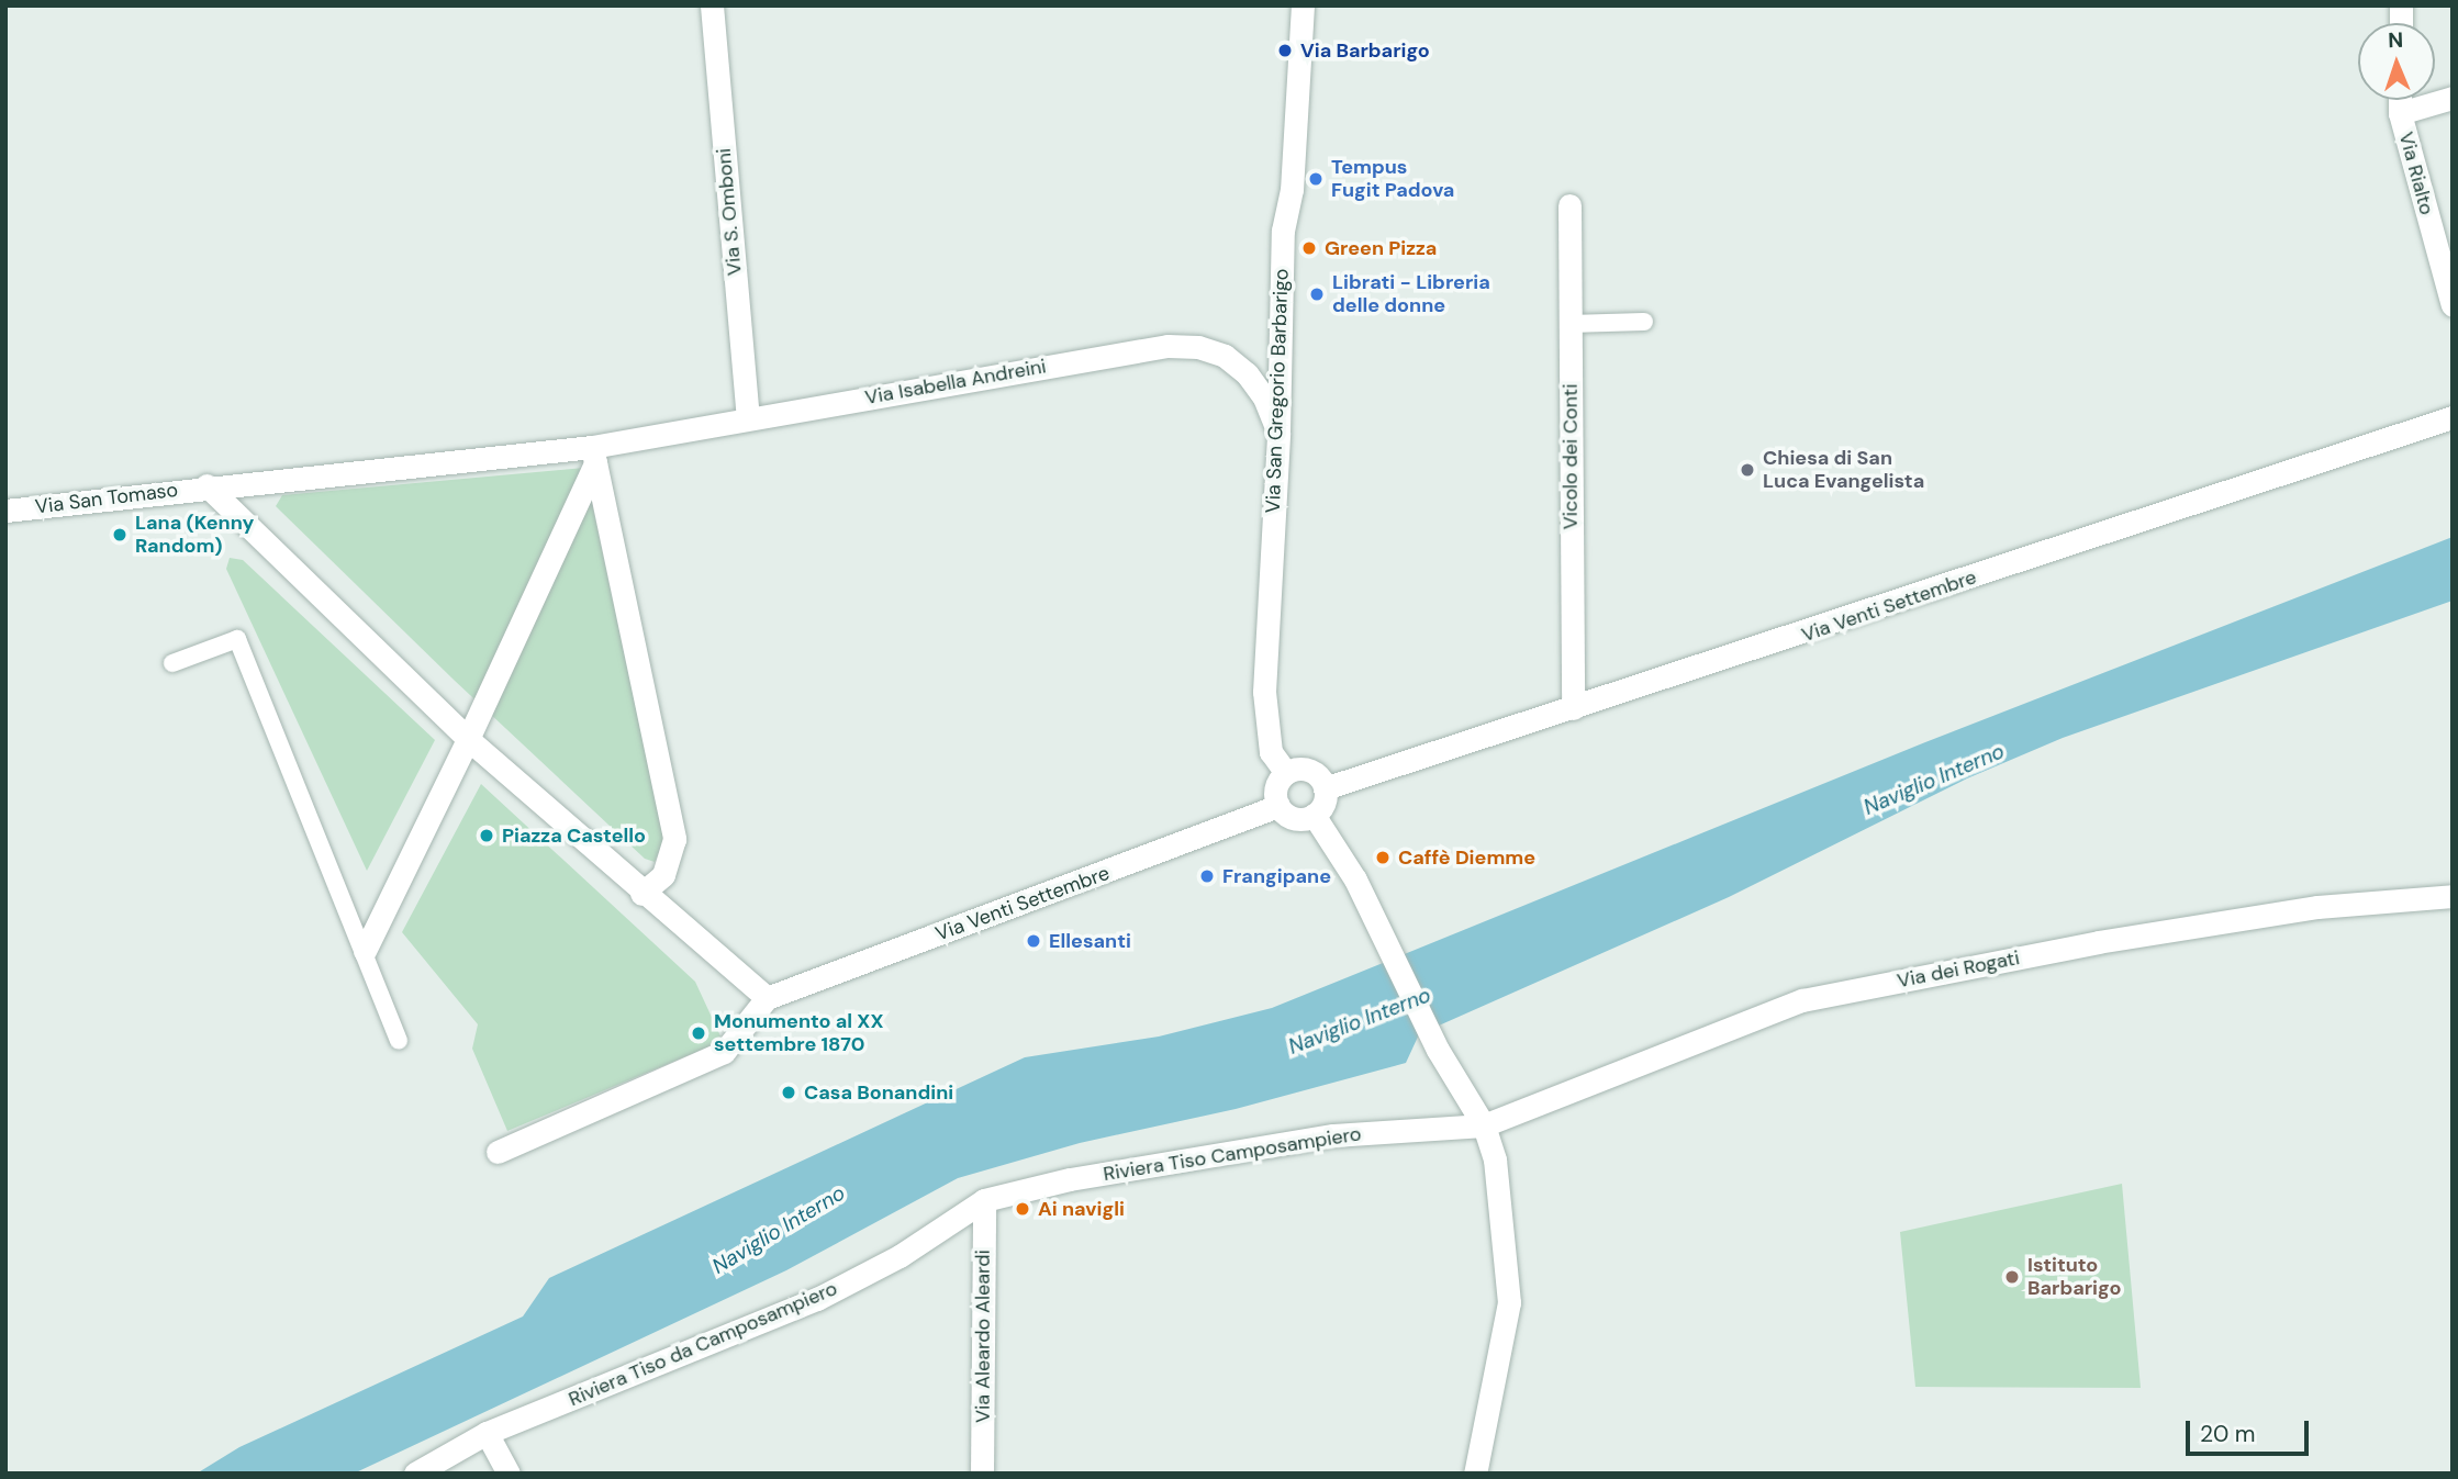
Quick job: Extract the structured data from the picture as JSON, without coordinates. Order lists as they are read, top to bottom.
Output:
{
  "streets": {
    "street": [
      "Via Rialto",
      "Via S. Omboni",
      "Via Isabella Andreini",
      "Via San Gregorio Barbarigo",
      "Vicolo dei Conti",
      "Via San Tomaso",
      "Via Venti Settembre",
      "Via dei Rogati",
      "Riviera Tiso Camposampiero",
      "Via Aleardo Aleardi",
      "Riviera Tiso da Camposampiero"
    ]
  },
  "crossings": [
    ["Via S. Omboni", "Via Isabella Andreini"],
    ["Via Isabella Andreini", "Via San Gregorio Barbarigo"],
    ["Via San Gregorio Barbarigo", "Via Venti Settembre"],
    ["Vicolo dei Conti", "Via Venti Settembre"],
    ["Via dei Rogati", "Riviera Tiso Camposampiero"],
    ["Riviera Tiso Camposampiero", "Via Aleardo Aleardi"],
    ["Riviera Tiso Camposampiero", "Riviera Tiso da Camposampiero"],
    ["Via Aleardo Aleardi", "Riviera Tiso da Camposampiero"]
  ],
  "water": ["Naviglio Interno"],
  "places": [
    "Via Barbarigo",
    "Tempus Fugit Padova",
    "Green Pizza",
    "Librati - Libreria delle donne",
    "Chiesa di San Luca Evangelista",
    "Lana (Kenny Random)",
    "Piazza Castello",
    "Caffè Diemme",
    "Frangipane",
    "Ellesanti",
    "Monumento al XX settembre 1870",
    "Casa Bonandini",
    "Ai navigli",
    "Istituto Barbarigo"
  ],
  "scale_bar": "20 m",
  "north": "top"
}
